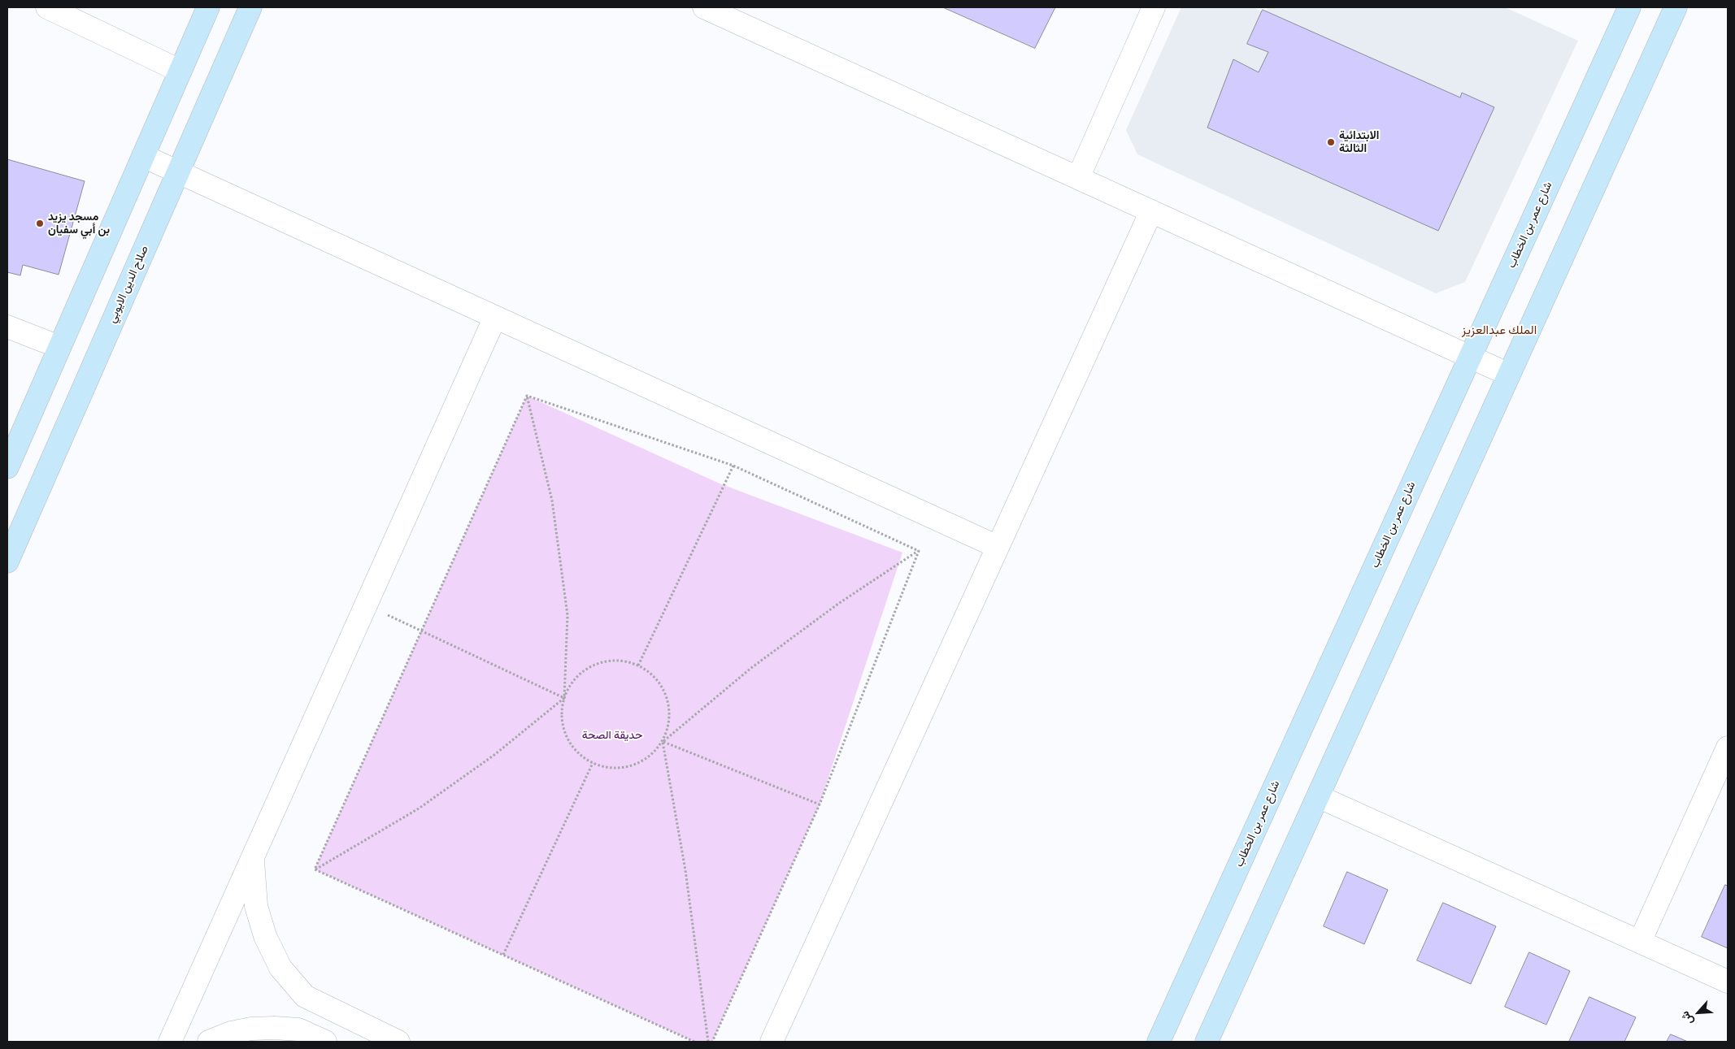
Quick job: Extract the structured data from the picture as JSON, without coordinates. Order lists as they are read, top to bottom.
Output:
{
  "streets": {
    "street": ["شارع عمر بن الخطاب", "صلاح الدين الايوبي"]
  },
  "districts": ["الملك عبدالعزيز"],
  "parks": ["حديقة الصحة"],
  "places": ["الابتدائية الثالثة", "مسجد يزيد بن أبي سفيان"],
  "north": "bottom left"
}
